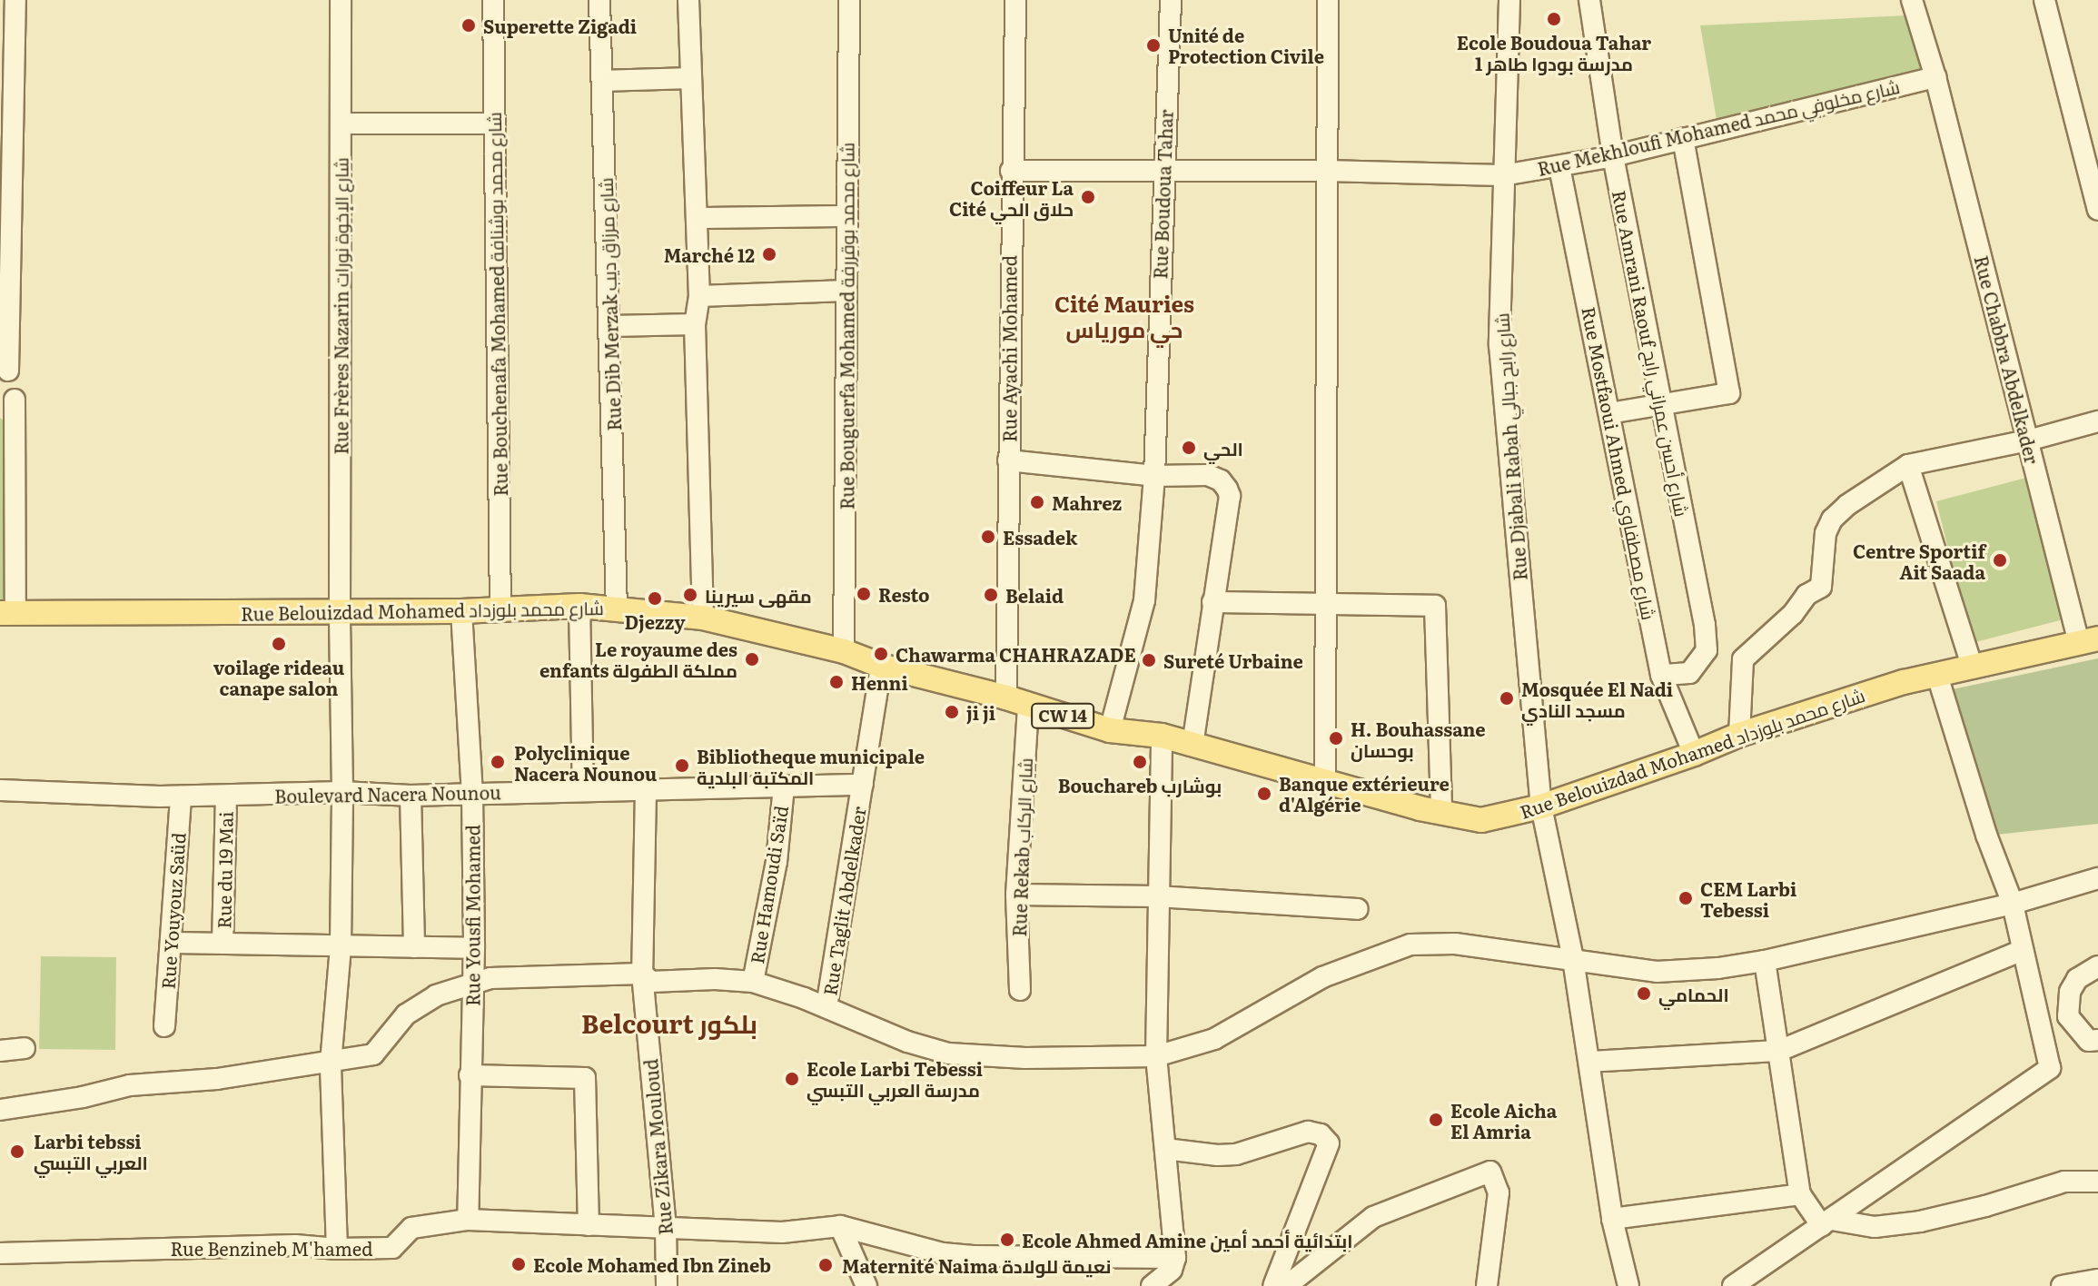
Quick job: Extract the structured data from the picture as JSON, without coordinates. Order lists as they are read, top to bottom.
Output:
{
  "streets": {
    "main road": ["Rue Belouizdad Mohamed شارع محمد بلوزداد", "CW 14"],
    "street": [
      "Rue Mekhloufi Mohamed شارع مخلوفي محمد",
      "Rue Boudoua Tahar",
      "Rue Bouchenafa Mohamed شارع محمد بوشنافة",
      "Rue Dib Merzak شارع مرزاق ديب",
      "Rue Frères Nazarin شارع الإخوة نورات",
      "Rue Bouguerfa Mohamed شارع محمد بوقررفة",
      "Rue Ayachi Mohamed",
      "Rue Amrani Raouf شارع أحسن عمراني رابح",
      "Rue Chabbra Abdelkader",
      "Rue Djabali Rabah شارع رابح جبالي",
      "Rue Mostfaoui Ahmed شارع مصطفاوي",
      "Boulevard Nacera Nounou",
      "Rue Rekab شارع الركاب",
      "Rue du 19 Mai",
      "Rue Hamoudi Saïd",
      "Rue Taglit Abdelkader",
      "Rue Youyouz Saüd",
      "Rue Yousfi Mohamed",
      "Rue Zikara Mouloud",
      "Rue Benzineb M'hamed"
    ]
  },
  "crossings": [
    ["Rue Mekhloufi Mohamed شارع مخلوفي محمد", "Rue Boudoua Tahar"],
    ["Rue Mekhloufi Mohamed شارع مخلوفي محمد", "Rue Ayachi Mohamed"],
    ["Rue Mekhloufi Mohamed شارع مخلوفي محمد", "Rue Amrani Raouf شارع أحسن عمراني رابح"],
    ["Rue Mekhloufi Mohamed شارع مخلوفي محمد", "Rue Chabbra Abdelkader"],
    ["Rue Mekhloufi Mohamed شارع مخلوفي محمد", "Rue Djabali Rabah شارع رابح جبالي"],
    ["Rue Mekhloufi Mohamed شارع مخلوفي محمد", "Rue Mostfaoui Ahmed شارع مصطفاوي"],
    ["Rue Boudoua Tahar", "Rue Belouizdad Mohamed شارع محمد بلوزداد"],
    ["Rue Bouchenafa Mohamed شارع محمد بوشنافة", "Rue Belouizdad Mohamed شارع محمد بلوزداد"],
    ["Rue Dib Merzak شارع مرزاق ديب", "Rue Belouizdad Mohamed شارع محمد بلوزداد"],
    ["Rue Frères Nazarin شارع الإخوة نورات", "Rue Belouizdad Mohamed شارع محمد بلوزداد"],
    ["Rue Frères Nazarin شارع الإخوة نورات", "Boulevard Nacera Nounou"],
    ["Rue Frères Nazarin شارع الإخوة نورات", "Rue Benzineb M'hamed"],
    ["Rue Bouguerfa Mohamed شارع محمد بوقررفة", "Rue Belouizdad Mohamed شارع محمد بلوزداد"],
    ["Rue Ayachi Mohamed", "Rue Belouizdad Mohamed شارع محمد بلوزداد"],
    ["Rue Ayachi Mohamed", "Rue Rekab شارع الركاب"],
    ["Rue Amrani Raouf شارع أحسن عمراني رابح", "Rue Mostfaoui Ahmed شارع مصطفاوي"],
    ["Rue Chabbra Abdelkader", "Rue Belouizdad Mohamed شارع محمد بلوزداد"],
    ["Rue Djabali Rabah شارع رابح جبالي", "Rue Belouizdad Mohamed شارع محمد بلوزداد"],
    ["Rue Mostfaoui Ahmed شارع مصطفاوي", "Rue Belouizdad Mohamed شارع محمد بلوزداد"],
    ["Rue Belouizdad Mohamed شارع محمد بلوزداد", "Rue Rekab شارع الركاب"],
    ["Rue Belouizdad Mohamed شارع محمد بلوزداد", "Rue Taglit Abdelkader"],
    ["Rue Belouizdad Mohamed شارع محمد بلوزداد", "Rue Yousfi Mohamed"],
    ["Boulevard Nacera Nounou", "Rue du 19 Mai"],
    ["Boulevard Nacera Nounou", "Rue Hamoudi Saïd"],
    ["Boulevard Nacera Nounou", "Rue Taglit Abdelkader"],
    ["Boulevard Nacera Nounou", "Rue Youyouz Saüd"],
    ["Boulevard Nacera Nounou", "Rue Yousfi Mohamed"],
    ["Boulevard Nacera Nounou", "Rue Zikara Mouloud"],
    ["Rue Yousfi Mohamed", "Rue Benzineb M'hamed"],
    ["Rue Zikara Mouloud", "Rue Benzineb M'hamed"]
  ],
  "districts": ["Cité Mauries حي مورياس", "Belcourt بلكور"],
  "places": [
    "Ecole Boudoua Tahar 1 مدرسة بودوا طاهر",
    "Superette Zigadi",
    "Unité de Protection Civile",
    "Coiffeur La Cité حلاق الحي",
    "Marché 12",
    "الحي",
    "Mahrez",
    "Essadek",
    "Centre Sportif Ait Saada",
    "Resto",
    "مقهى سيرينا",
    "Belaid",
    "Djezzy",
    "voilage rideau canape salon",
    "Chawarma CHAHRAZADE",
    "Le royaume des enfants مملكة الطفولة",
    "Sureté Urbaine",
    "Henni",
    "Mosquée El Nadi مسجد النادي",
    "ji ji",
    "H. Bouhassane بوحسان",
    "Polyclinique Nacera Nounou",
    "Bouchareb بوشارب",
    "Bibliotheque municipale المكتبة البلدية",
    "Banque extérieure d'Algérie",
    "CEM Larbi Tebessi",
    "الحمامي",
    "Ecole Larbi Tebessi مدرسة العربي التبسي",
    "Ecole Aicha El Amria",
    "Larbi tebssi العربي التبسي",
    "Ecole Ahmed Amine ابتدائية أحمد أمين",
    "Ecole Mohamed Ibn Zineb",
    "Maternité Naima نعيمة للولادة"
  ]
}
